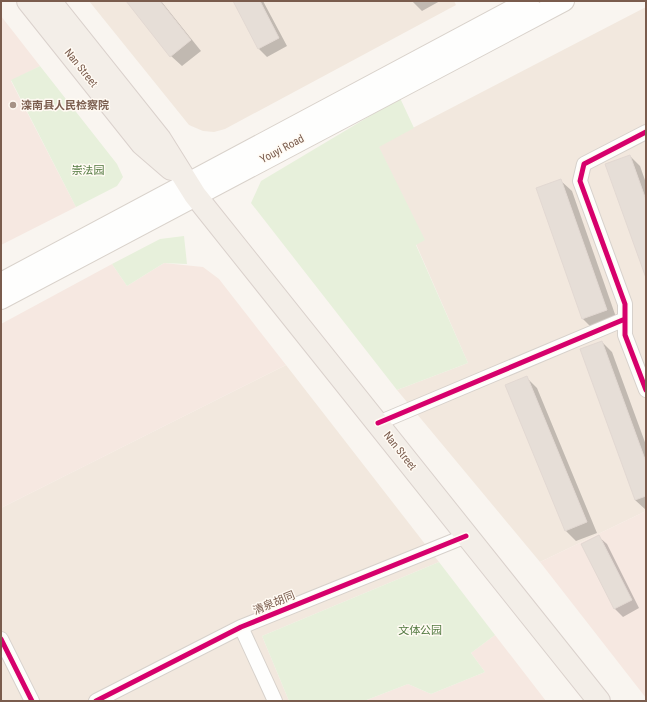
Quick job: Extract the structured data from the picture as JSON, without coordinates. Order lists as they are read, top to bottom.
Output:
{
  "streets": {
    "main road": ["Nan Street", "Youyi Road"],
    "street": ["清泉胡同"]
  },
  "crossings": [
    ["Nan Street", "Youyi Road"],
    ["Nan Street", "清泉胡同"]
  ],
  "parks": ["崇法园", "文体公园"],
  "places": ["滦南县人民检察院"]
}
